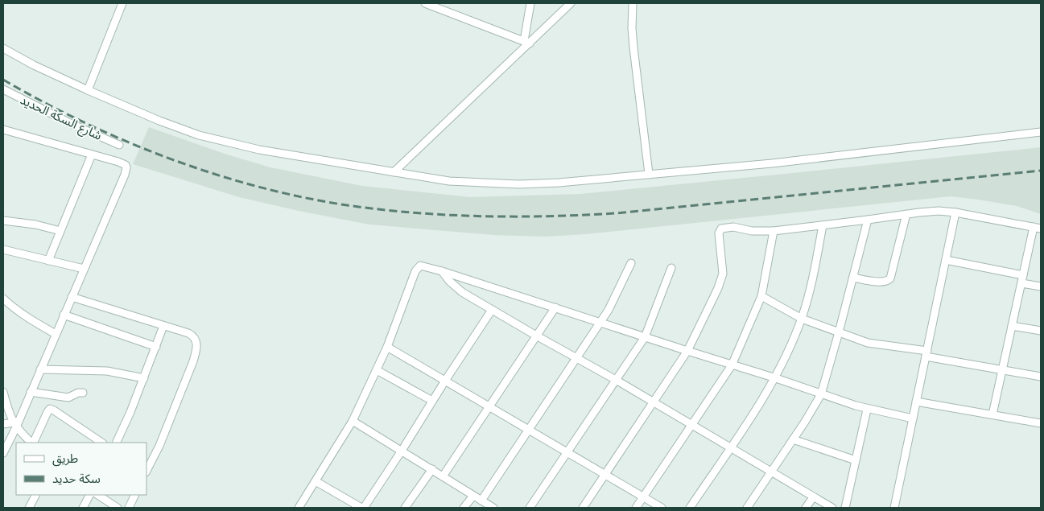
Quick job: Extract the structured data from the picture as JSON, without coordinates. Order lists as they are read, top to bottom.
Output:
{
  "streets": {
    "street": ["شارع السكة الحديد"]
  },
  "legend": ["طريق", "سكة حديد"]
}
